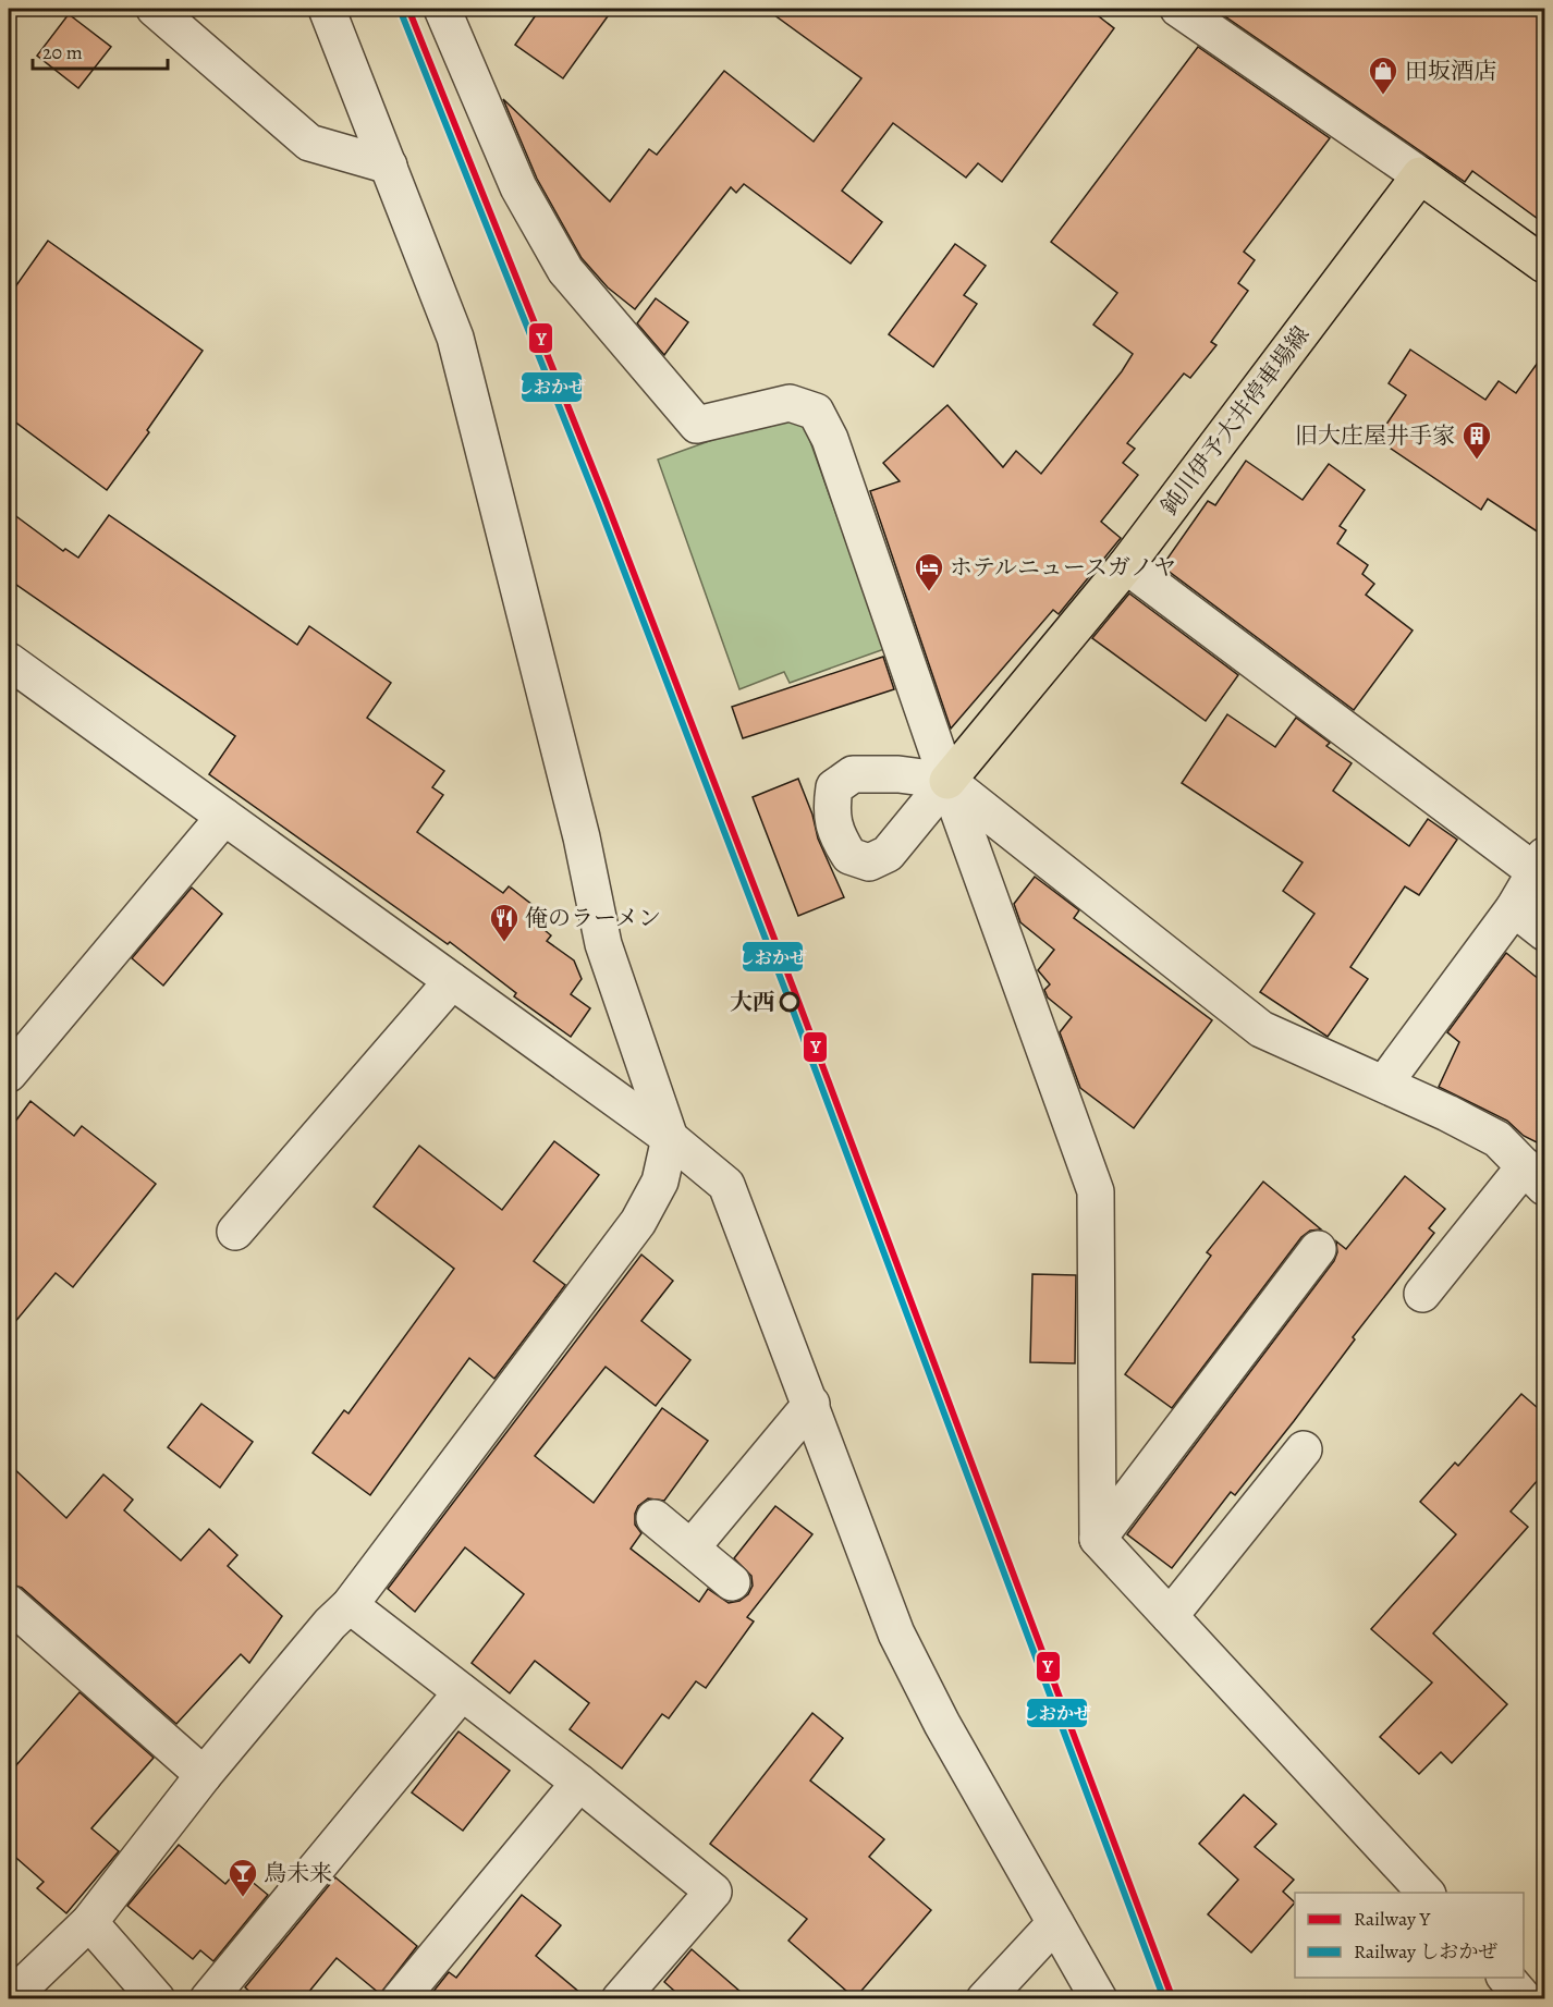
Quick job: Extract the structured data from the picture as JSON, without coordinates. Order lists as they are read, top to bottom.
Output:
{
  "streets": {
    "main road": ["鈍川伊予大井停車場線"]
  },
  "places": {
    "shop": ["田坂酒店"],
    "building": ["旧大庄屋井手家"],
    "hotel": ["ホテルニュースガノヤ"],
    "restaurant": ["俺のラーメン"],
    "other": ["大西"],
    "bar": ["鳥未来"]
  },
  "lines": ["rail line Y", "rail line しおかぜ"],
  "legend": ["Railway Y", "Railway しおかぜ"],
  "scale_bar": "20 m"
}
